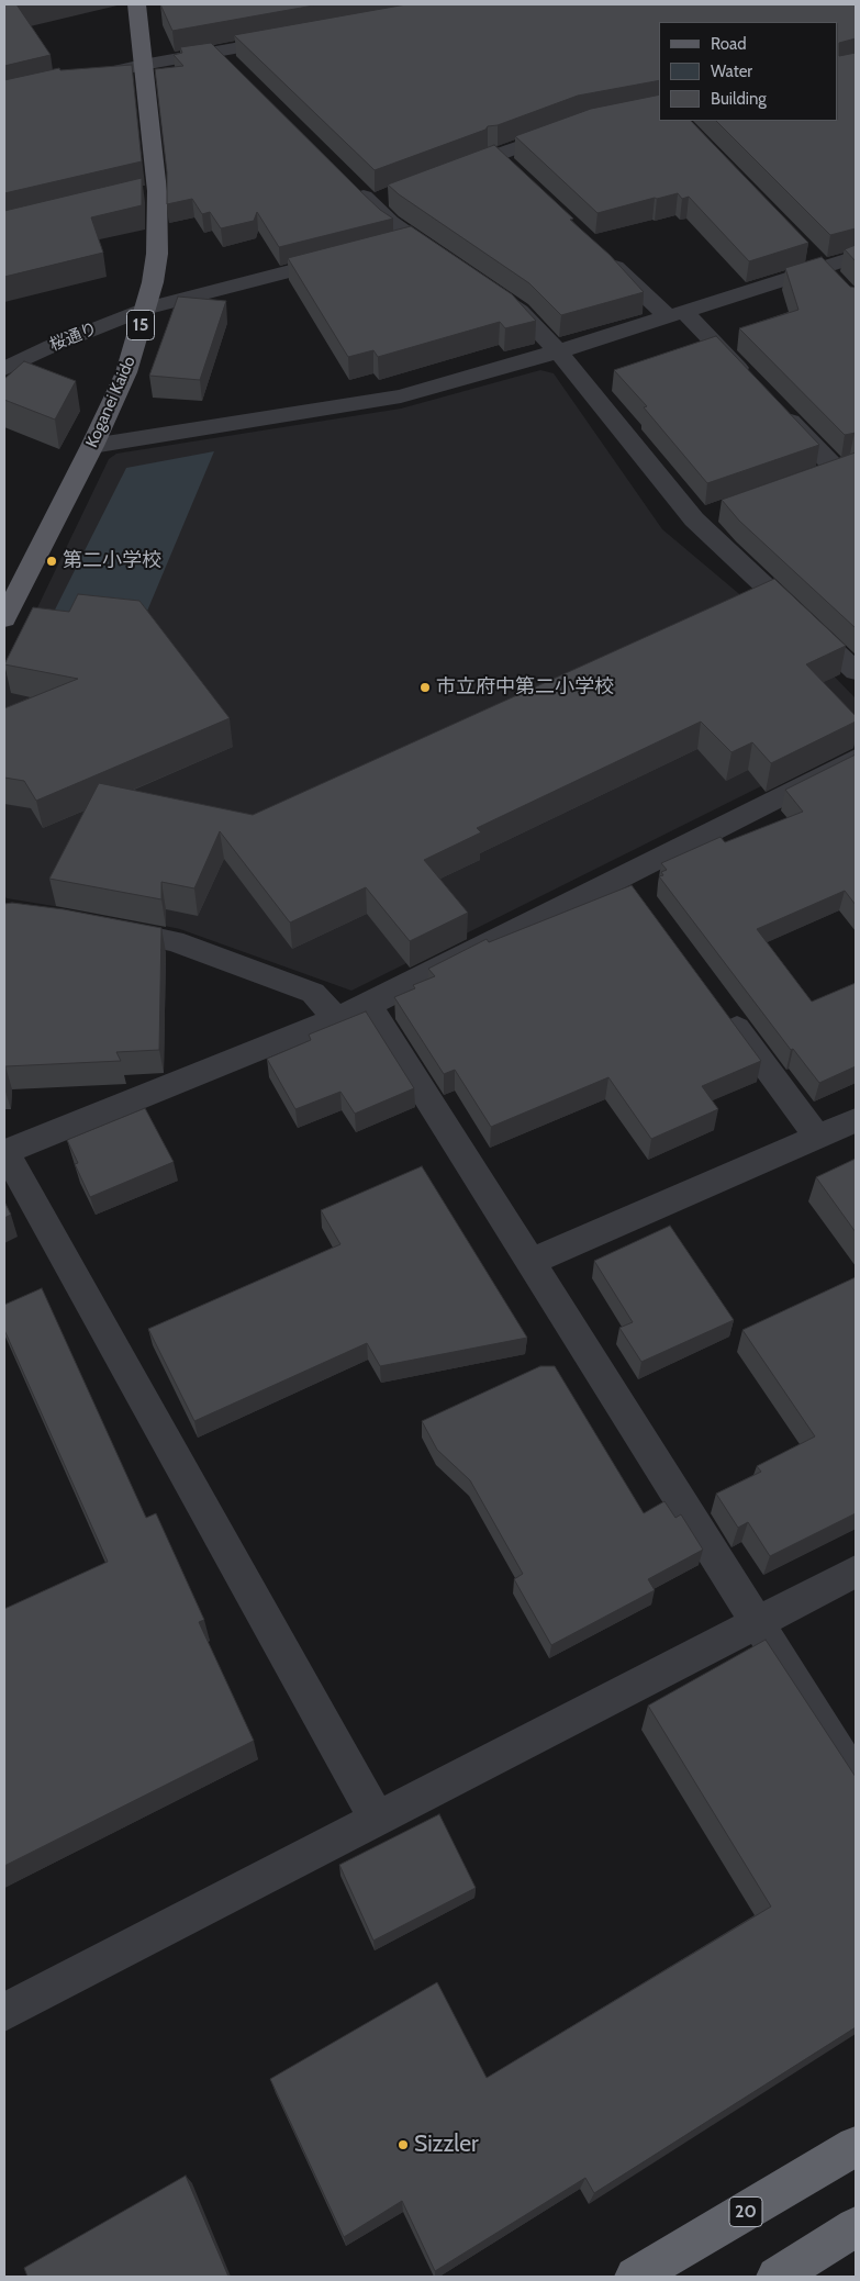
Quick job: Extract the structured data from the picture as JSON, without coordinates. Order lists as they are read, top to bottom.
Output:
{
  "streets": {
    "highway": ["20"],
    "main road": ["15", "Koganei Kaido"],
    "street": ["桜通り"]
  },
  "crossings": [
    ["桜通り", "Koganei Kaido"]
  ],
  "places": ["第二小学校", "市立府中第二小学校", "Sizzler"],
  "legend": ["Road", "Water", "Building"]
}
